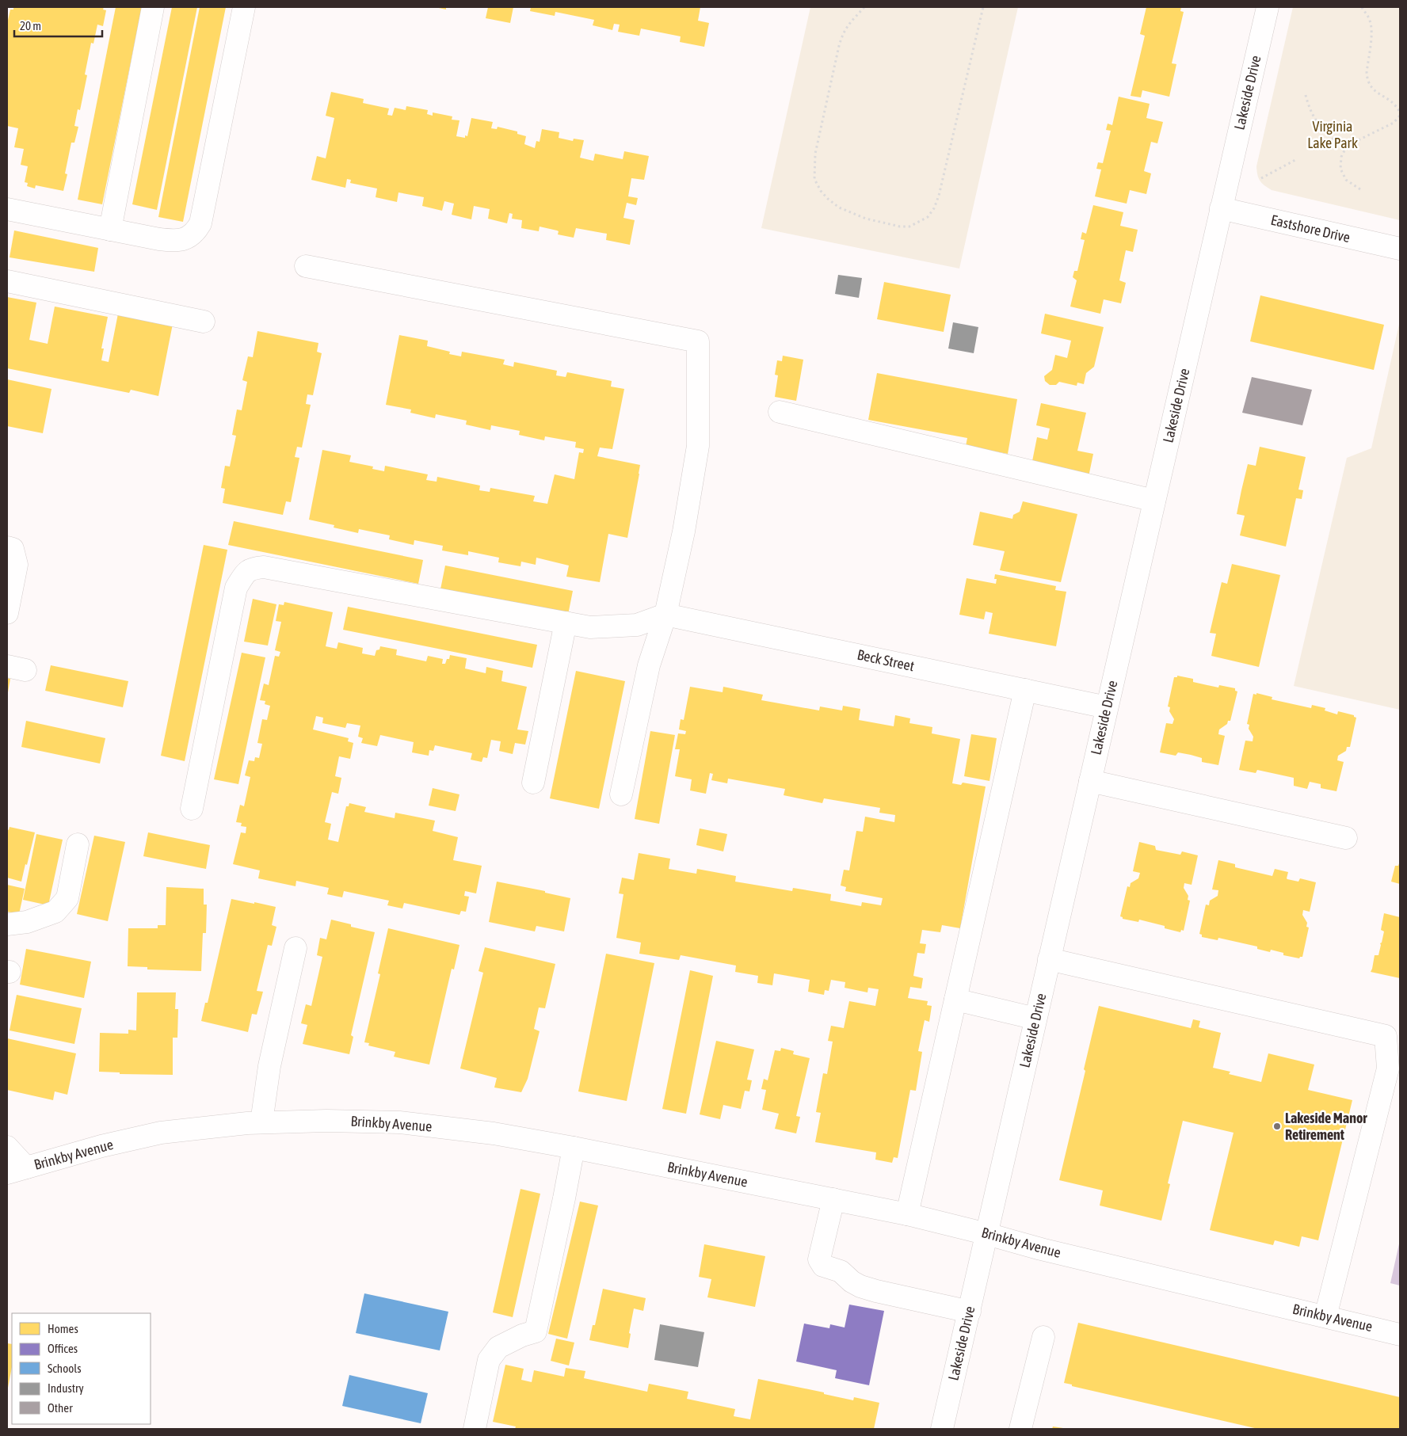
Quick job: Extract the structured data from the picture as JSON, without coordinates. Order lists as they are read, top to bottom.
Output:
{
  "streets": {
    "street": [
      "Lakeside Drive",
      "Eastshore Drive",
      "Beck Street",
      "Brinkby Avenue"
    ]
  },
  "crossings": [
    ["Lakeside Drive", "Eastshore Drive"],
    ["Lakeside Drive", "Beck Street"],
    ["Lakeside Drive", "Brinkby Avenue"]
  ],
  "parks": ["Virginia Lake Park"],
  "places": ["Lakeside Manor Retirement"],
  "legend": [
    "Homes",
    "Offices",
    "Schools",
    "Industry",
    "Other"
  ],
  "scale_bar": "20 m"
}
